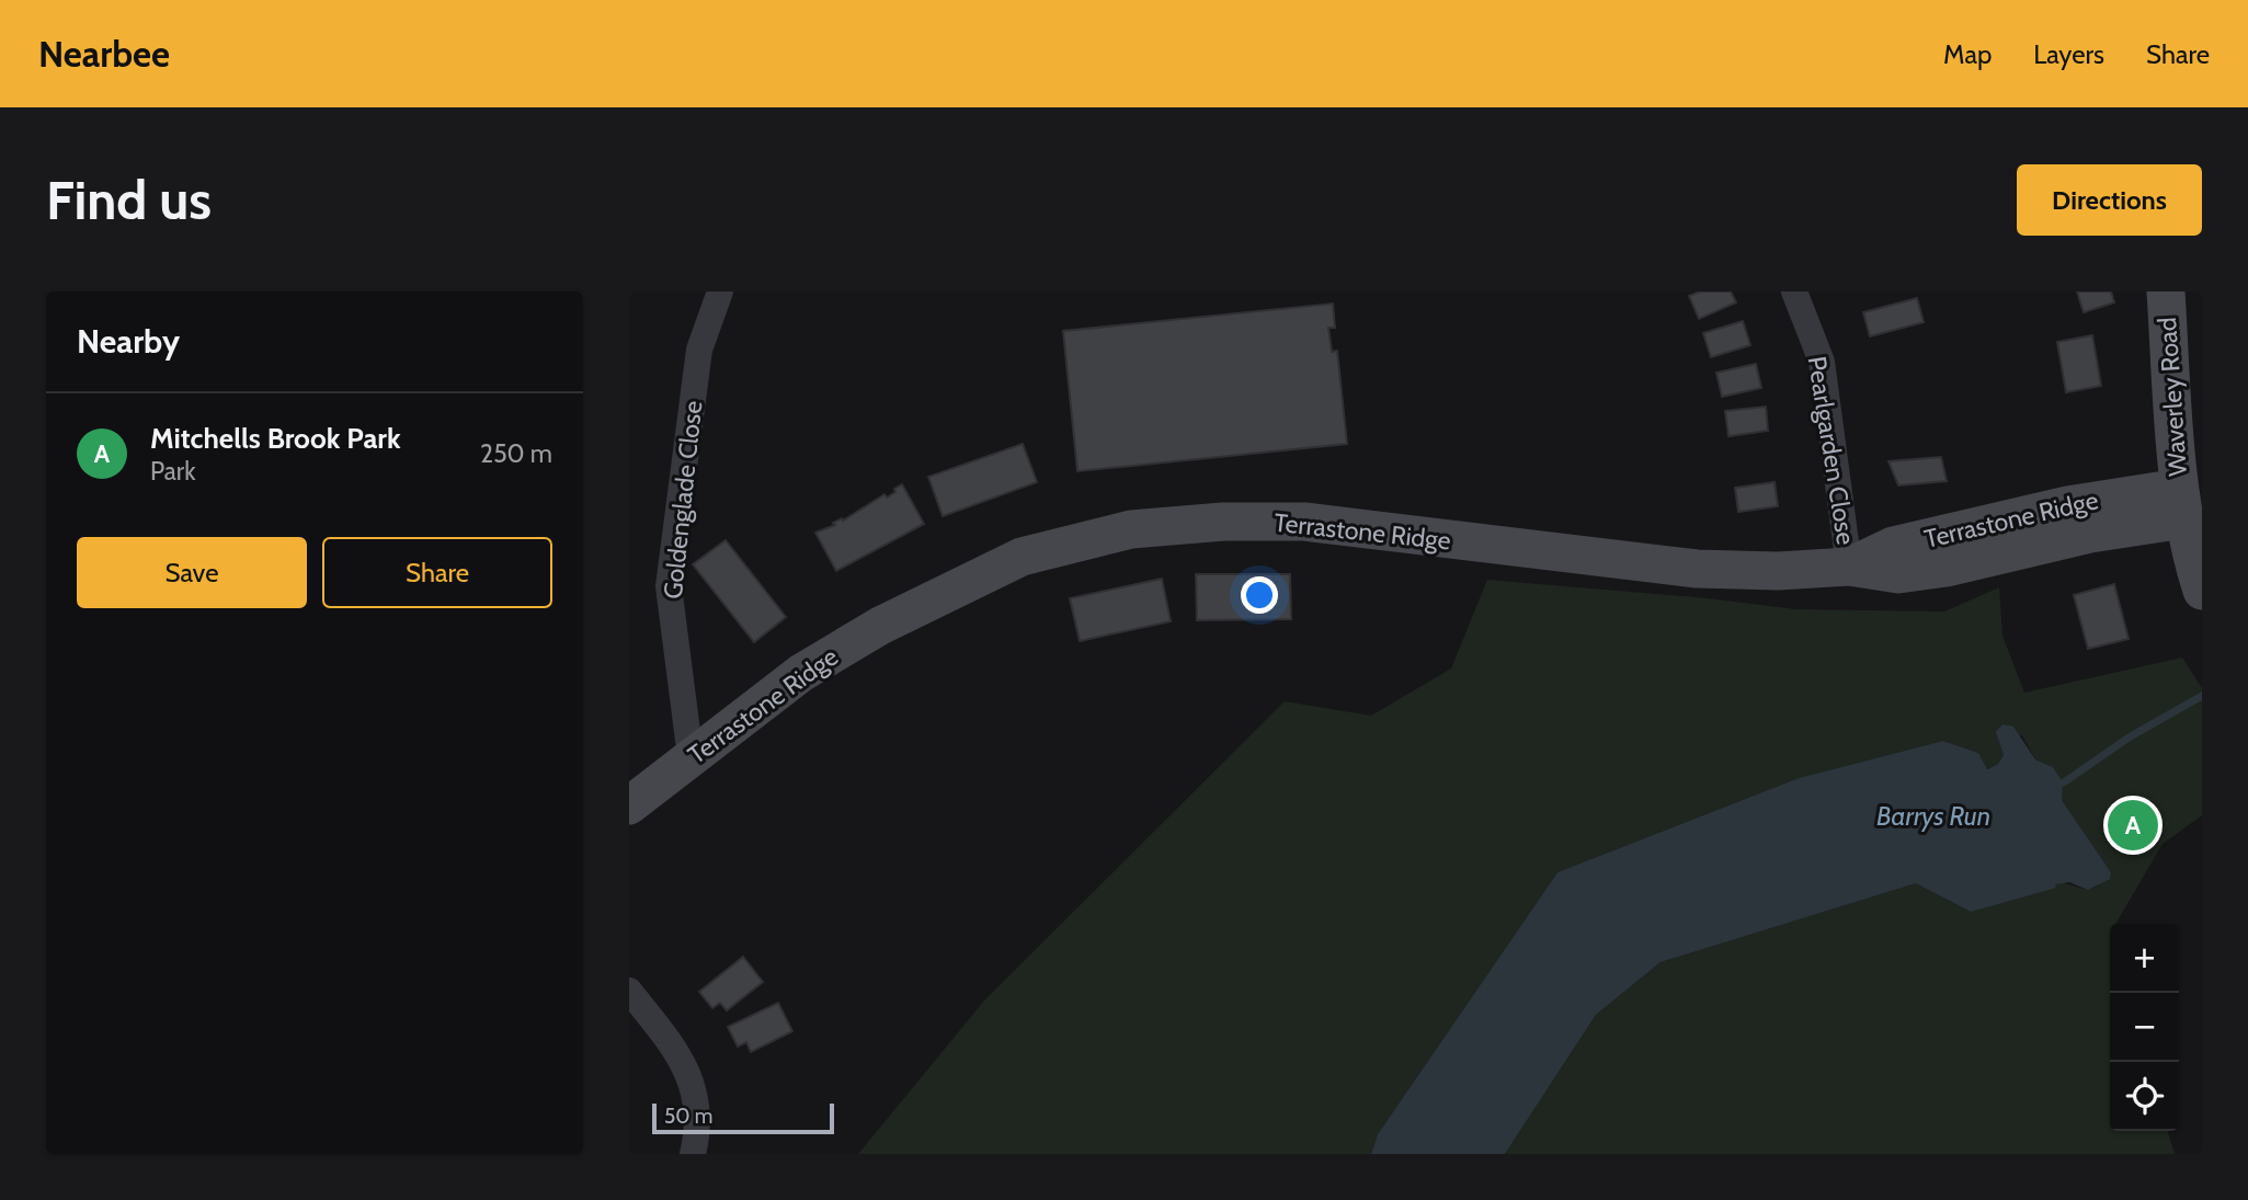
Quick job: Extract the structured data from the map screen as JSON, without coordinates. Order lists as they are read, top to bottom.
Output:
{
  "streets": {
    "street": [
      "Waverley Road",
      "Pearlgarden Close",
      "Goldenglade Close",
      "Terrastone Ridge"
    ]
  },
  "crossings": [
    ["Waverley Road", "Terrastone Ridge"],
    ["Pearlgarden Close", "Terrastone Ridge"],
    ["Goldenglade Close", "Terrastone Ridge"]
  ],
  "water": ["Barrys Run"],
  "scale_bar": "50 m",
  "page": {
    "header": "Nearbee",
    "nav": ["Map", "Layers", "Share"],
    "buttons": [
      "Directions",
      ["Save", "Share"]
    ],
    "title": "Find us",
    "heading": "Nearby",
    "list": [
      {
        "mark": "A",
        "name": "Mitchells Brook Park",
        "note": "Park",
        "value": "250 m"
      }
    ],
    "pins": "A",
    "map_buttons": ["+", "−"],
    "scale": "50 m"
  }
}
